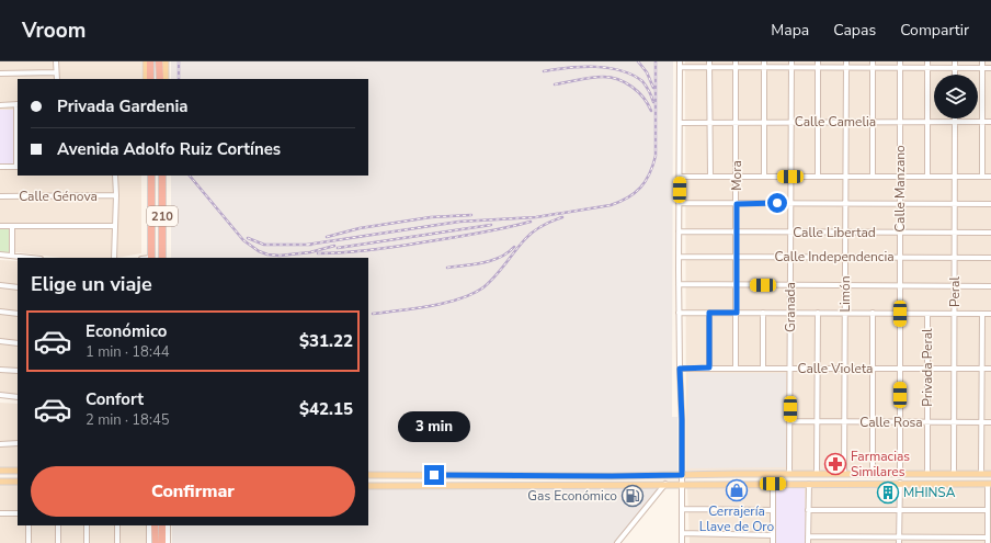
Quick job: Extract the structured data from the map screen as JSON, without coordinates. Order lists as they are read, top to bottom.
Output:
{
  "streets": {
    "highway": ["210"],
    "street": [
      "Calle Camelia",
      "Mora",
      "Calle Manzano",
      "Calle Génova",
      "Calle Libertad",
      "Calle Independencia",
      "Peral",
      "Limón",
      "Granada",
      "Privada Peral",
      "Calle Violeta",
      "Calle Rosa"
    ]
  },
  "crossings": [
    ["Calle Camelia", "Mora"],
    ["Calle Camelia", "Calle Manzano"],
    ["Calle Camelia", "Peral"],
    ["Calle Camelia", "Limón"],
    ["Calle Camelia", "Granada"],
    ["Mora", "Calle Libertad"],
    ["Mora", "Calle Independencia"],
    ["Mora", "Calle Violeta"],
    ["Calle Manzano", "Calle Libertad"],
    ["Calle Manzano", "Calle Independencia"],
    ["Calle Manzano", "Calle Violeta"],
    ["Calle Manzano", "Calle Rosa"],
    ["Calle Libertad", "Peral"],
    ["Calle Libertad", "Limón"],
    ["Calle Libertad", "Granada"],
    ["Calle Independencia", "Peral"],
    ["Calle Independencia", "Limón"],
    ["Calle Independencia", "Granada"],
    ["Peral", "Calle Violeta"],
    ["Peral", "Calle Rosa"],
    ["Limón", "Calle Violeta"],
    ["Limón", "Calle Rosa"],
    ["Granada", "Calle Violeta"],
    ["Granada", "Calle Rosa"],
    ["Privada Peral", "Calle Violeta"],
    ["Privada Peral", "Calle Rosa"]
  ],
  "places": {
    "pharmacy": ["Farmacias Similares"],
    "shop": ["Cerrajería Llave de Oro"],
    "building": ["MHINSA"],
    "fuel station": ["Gas Económico"]
  },
  "page": {
    "header": "Vroom",
    "nav": ["Mapa", "Capas", "Compartir"],
    "banner": ["Privada Gardenia", "Avenida Adolfo Ruiz Cortínes"],
    "heading": "Elige un viaje",
    "list": [
      {
        "name": "Económico",
        "note": "1 min · 18:44",
        "value": "$31.22"
      },
      {
        "name": "Confort",
        "note": "2 min · 18:45",
        "value": "$42.15"
      }
    ],
    "bubble": "3 min",
    "buttons": "Confirmar"
  }
}
